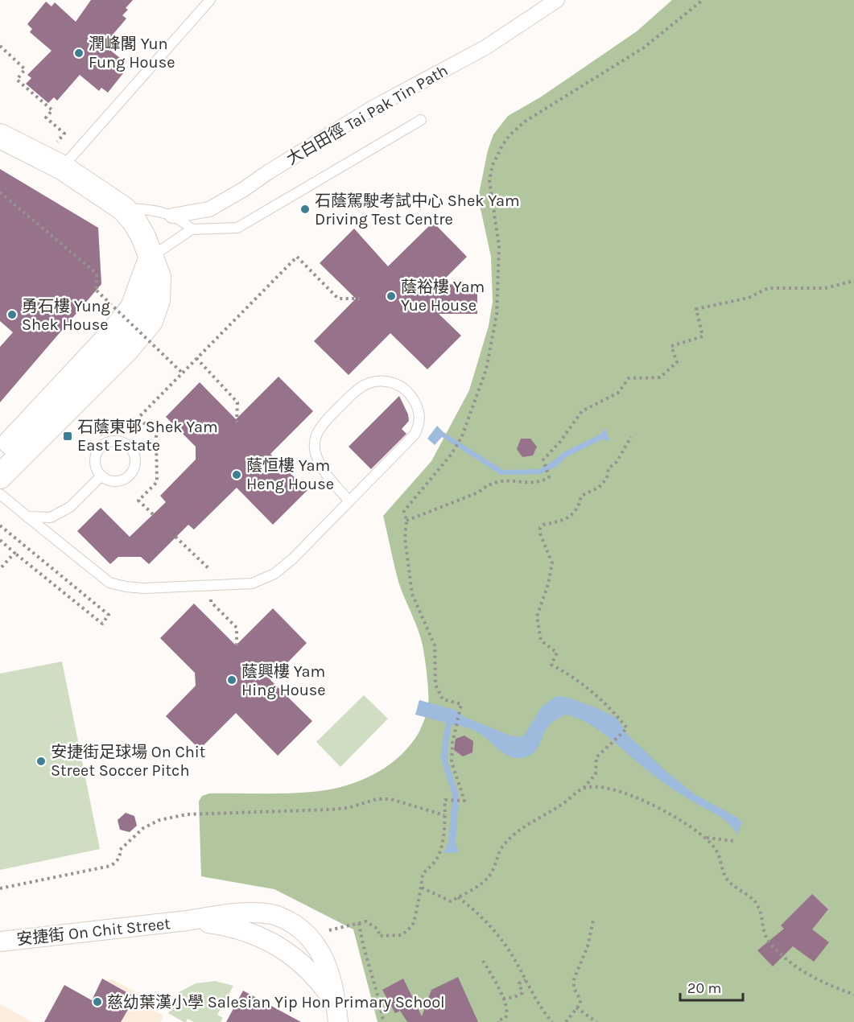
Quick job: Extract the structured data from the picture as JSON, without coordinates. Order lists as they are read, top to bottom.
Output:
{
  "streets": {
    "street": ["大白田徑 Tai Pak Tin Path", "安捷街 On Chit Street"]
  },
  "places": {
    "other": [
      "潤峰閣 Yun Fung House",
      "石蔭駕駛考試中心 Shek Yam Driving Test Centre",
      "蔭裕樓 Yam Yue House",
      "勇石樓 Yung Shek House",
      "蔭恒樓 Yam Heng House",
      "蔭興樓 Yam Hing House",
      "安捷街足球場 On Chit Street Soccer Pitch",
      "慈幼葉漢小學 Salesian Yip Hon Primary School"
    ],
    "transit": ["石蔭東邨 Shek Yam East Estate"]
  },
  "scale_bar": "20 m"
}
